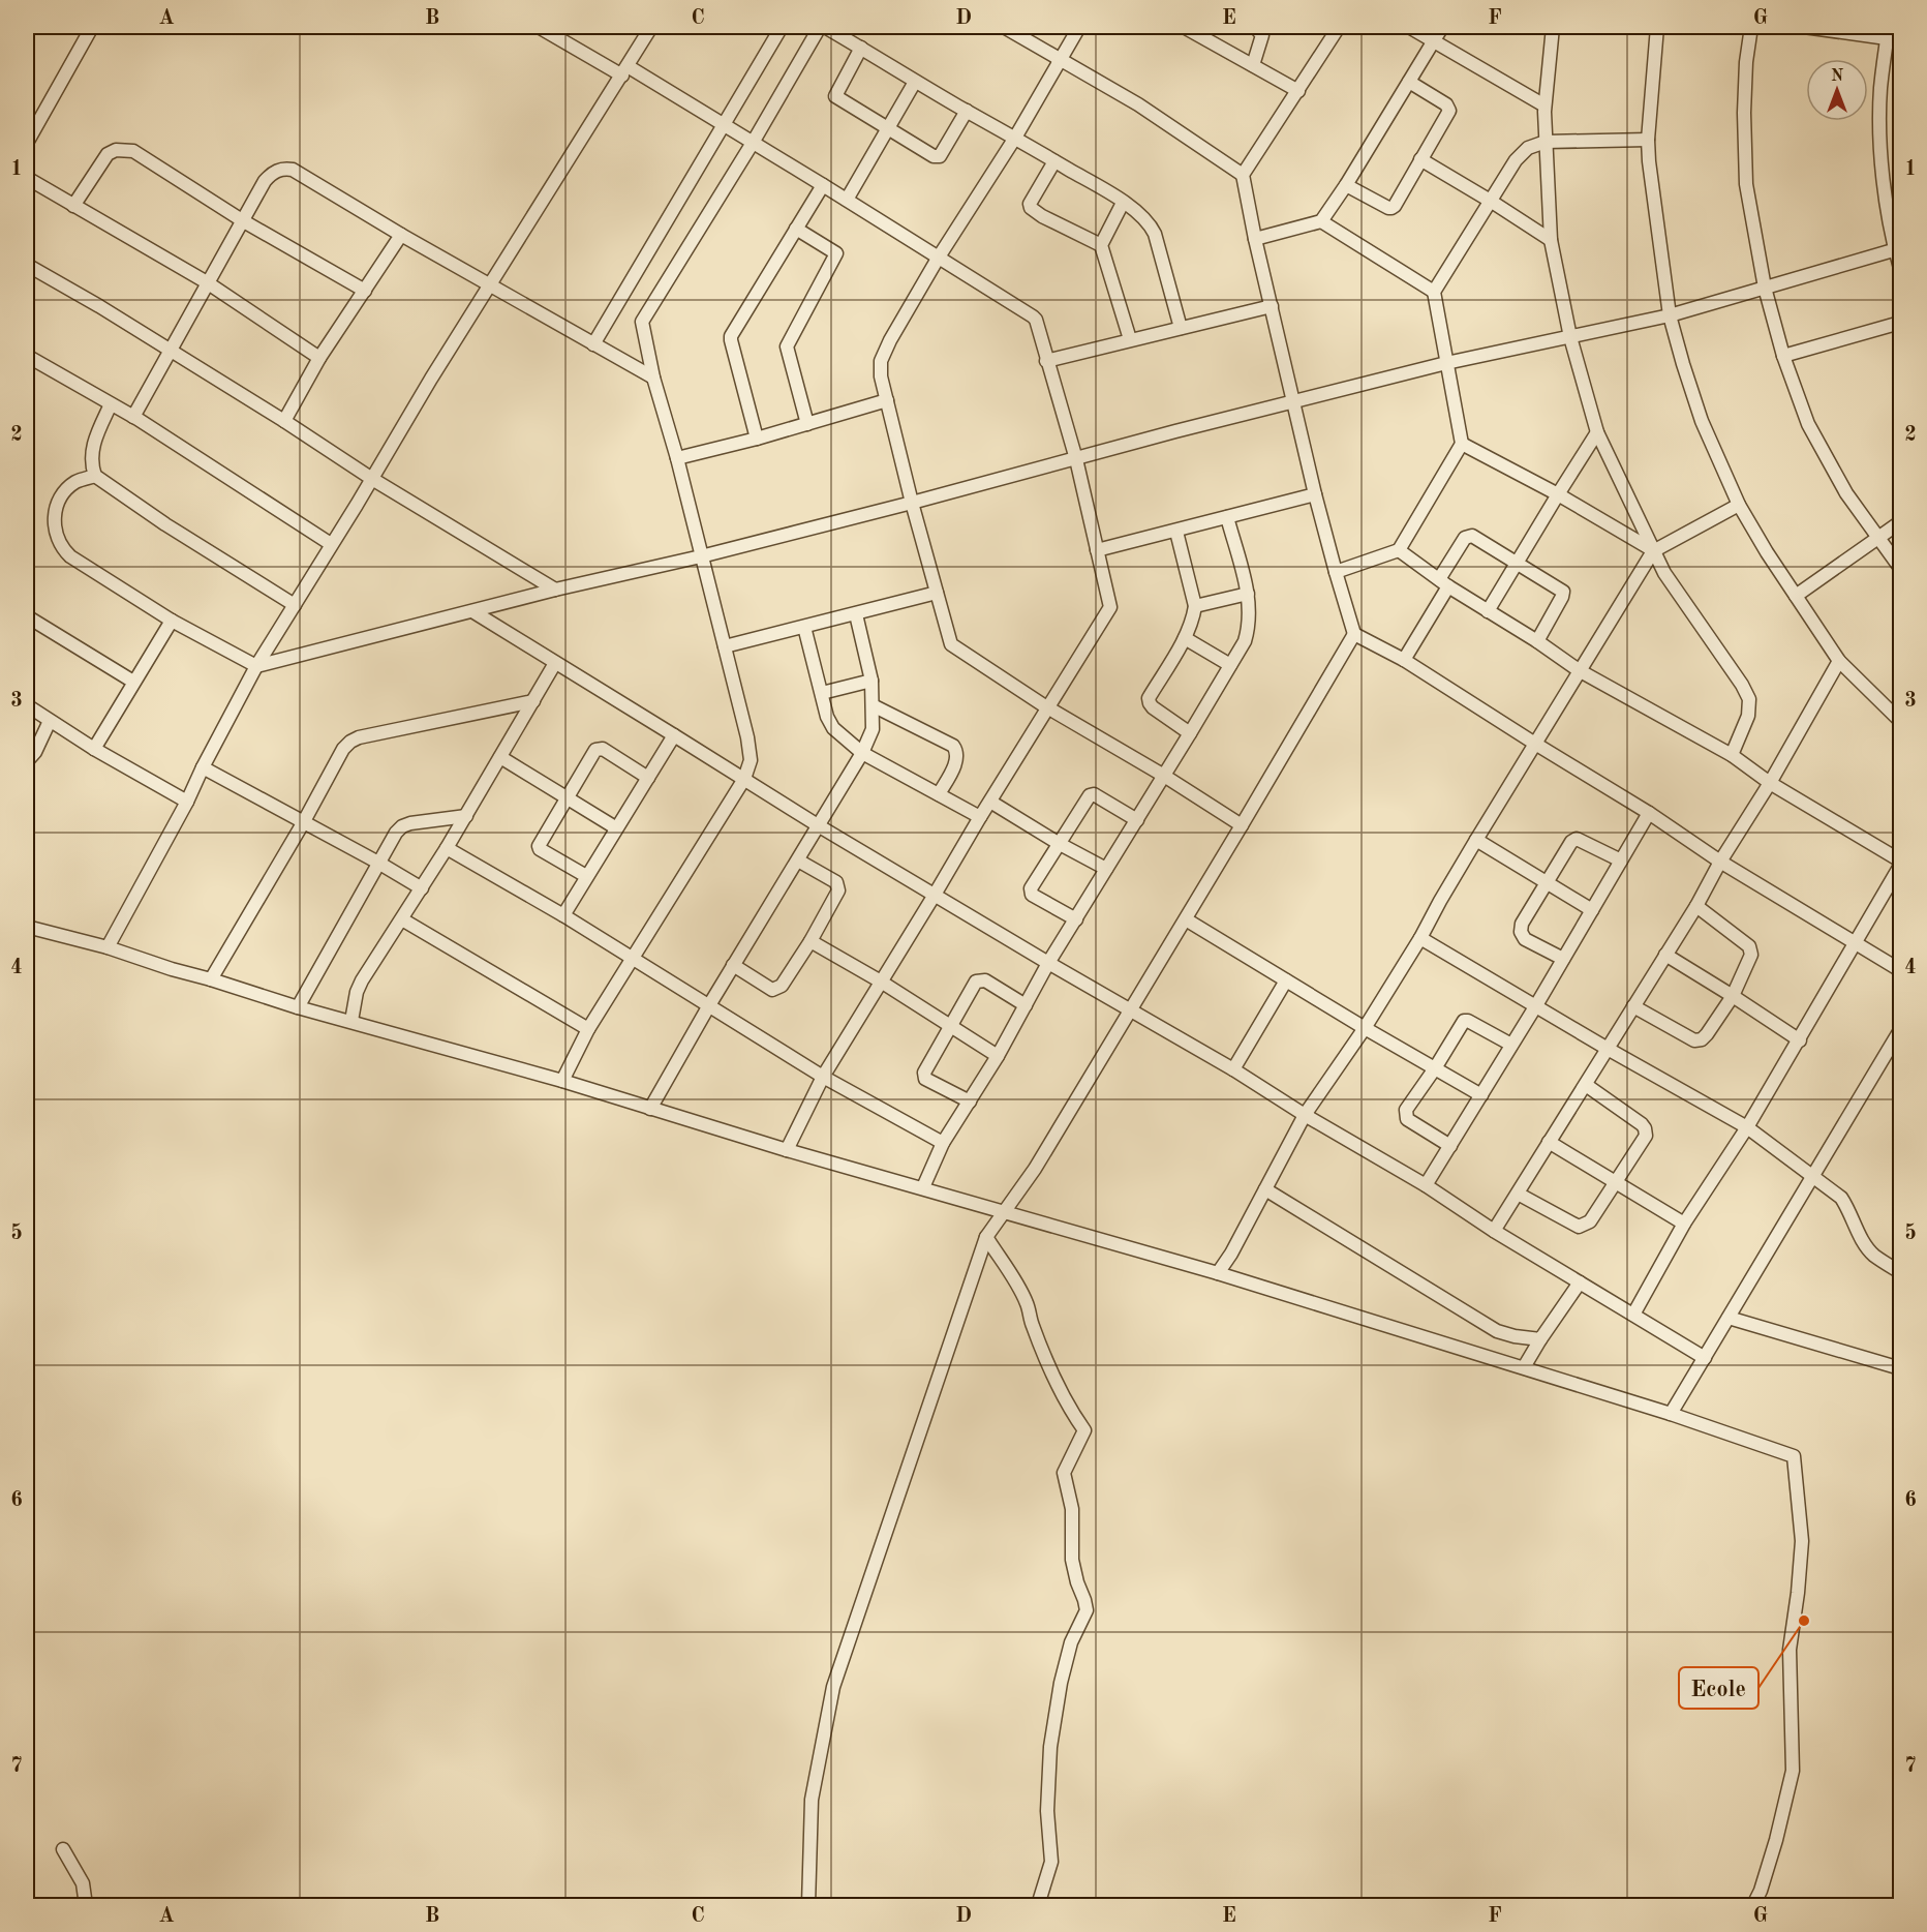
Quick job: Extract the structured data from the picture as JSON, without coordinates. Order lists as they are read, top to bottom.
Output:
{
  "places": ["Ecole"],
  "north": "top",
  "grid": {
    "columns": [
      "A",
      "B",
      "C",
      "D",
      "E",
      "F",
      "G"
    ],
    "rows": [
      "1",
      "2",
      "3",
      "4",
      "5",
      "6",
      "7"
    ]
  }
}
